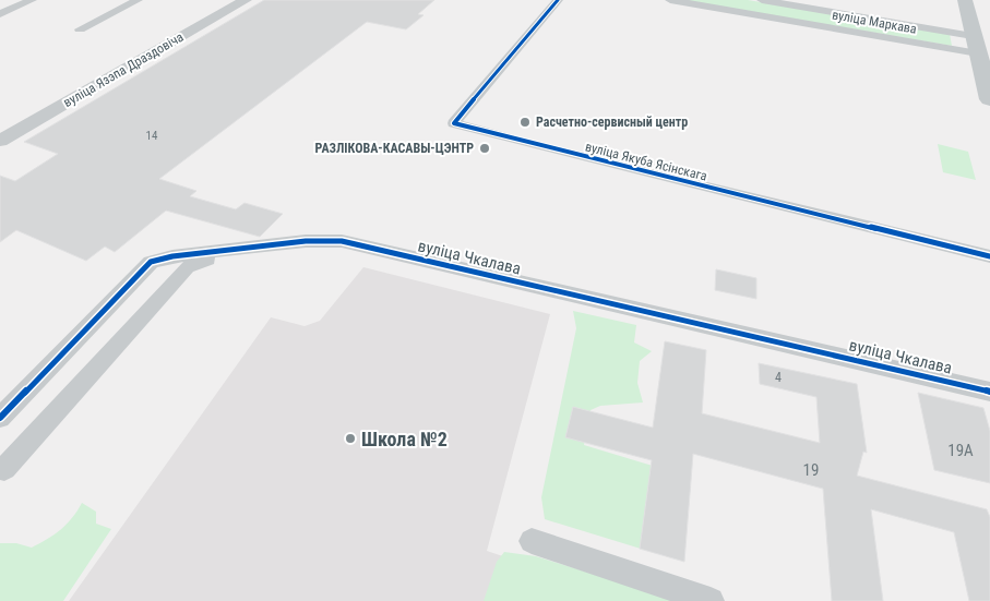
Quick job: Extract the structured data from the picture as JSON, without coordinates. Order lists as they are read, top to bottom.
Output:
{
  "streets": {
    "street": [
      "вуліца Маркава",
      "вуліца Язэпа Драздовіча",
      "вуліца Якуба Ясінскага",
      "вуліца Чкалава"
    ]
  },
  "places": ["Расчетно-сервисный центр", "РАЗЛІКОВА-КАСАВЫ-ЦЭНТР", "Школа №2"],
  "house_numbers": [
    "14",
    "4",
    "19А",
    "19"
  ]
}
